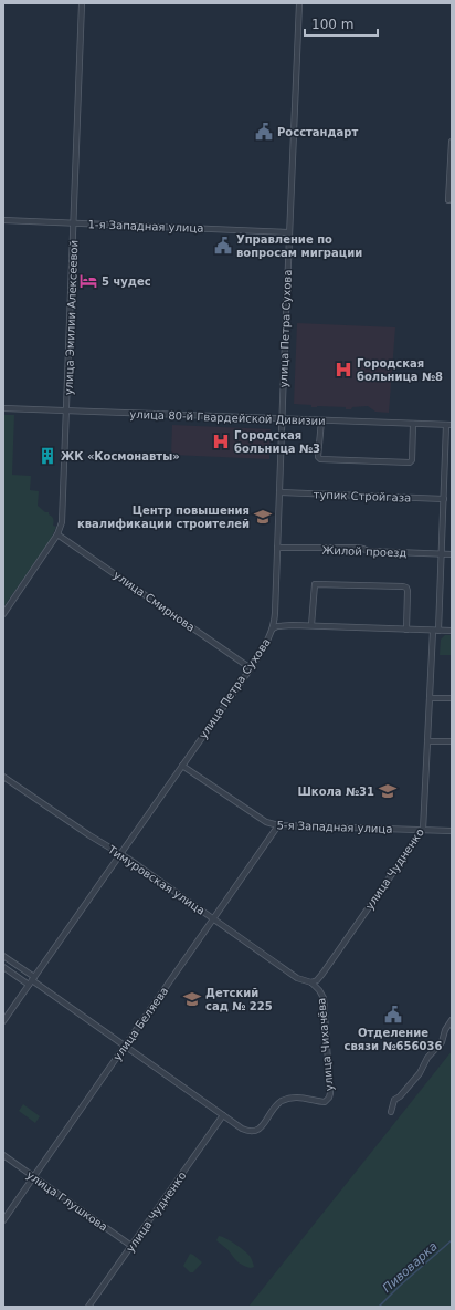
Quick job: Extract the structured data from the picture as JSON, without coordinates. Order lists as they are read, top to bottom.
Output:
{
  "streets": {
    "street": [
      "1-я Западная улица",
      "улица Эмилии Алексеевой",
      "улица Петра Сухова",
      "улица 80-й Гвардейской Дивизии",
      "тупик Стройгаза",
      "Жилой проезд",
      "улица Смирнова",
      "5-я Западная улица",
      "улица Чудненко",
      "Тимуровская улица",
      "улица Беляева",
      "улица Чихачёва",
      "улица Глушкова"
    ]
  },
  "crossings": [
    ["1-я Западная улица", "улица Эмилии Алексеевой"],
    ["1-я Западная улица", "улица Петра Сухова"],
    ["улица Эмилии Алексеевой", "улица 80-й Гвардейской Дивизии"],
    ["улица Эмилии Алексеевой", "улица Смирнова"],
    ["улица Петра Сухова", "улица 80-й Гвардейской Дивизии"],
    ["улица Петра Сухова", "тупик Стройгаза"],
    ["улица Петра Сухова", "Жилой проезд"],
    ["улица Петра Сухова", "улица Смирнова"],
    ["улица Петра Сухова", "5-я Западная улица"],
    ["улица Петра Сухова", "Тимуровская улица"],
    ["улица 80-й Гвардейской Дивизии", "улица Чудненко"],
    ["тупик Стройгаза", "улица Чудненко"],
    ["Жилой проезд", "улица Чудненко"],
    ["5-я Западная улица", "улица Чудненко"],
    ["5-я Западная улица", "улица Беляева"],
    ["улица Чудненко", "Тимуровская улица"],
    ["улица Чудненко", "улица Чихачёва"],
    ["улица Чудненко", "улица Глушкова"],
    ["Тимуровская улица", "улица Беляева"],
    ["Тимуровская улица", "улица Чихачёва"],
    ["улица Беляева", "улица Глушкова"]
  ],
  "water": ["Пивоварка"],
  "places": {
    "public building": ["Росстандарт", "Управление по вопросам миграции", "Отделение связи №656036"],
    "hotel": ["5 чудес"],
    "hospital": ["Городская больница №8", "Городская больница №3"],
    "building": ["ЖК «Космонавты»"],
    "school or university": ["Центр повышения квалификации строителей", "Школа №31", "Детский сад № 225"]
  },
  "scale_bar": "100 m"
}
